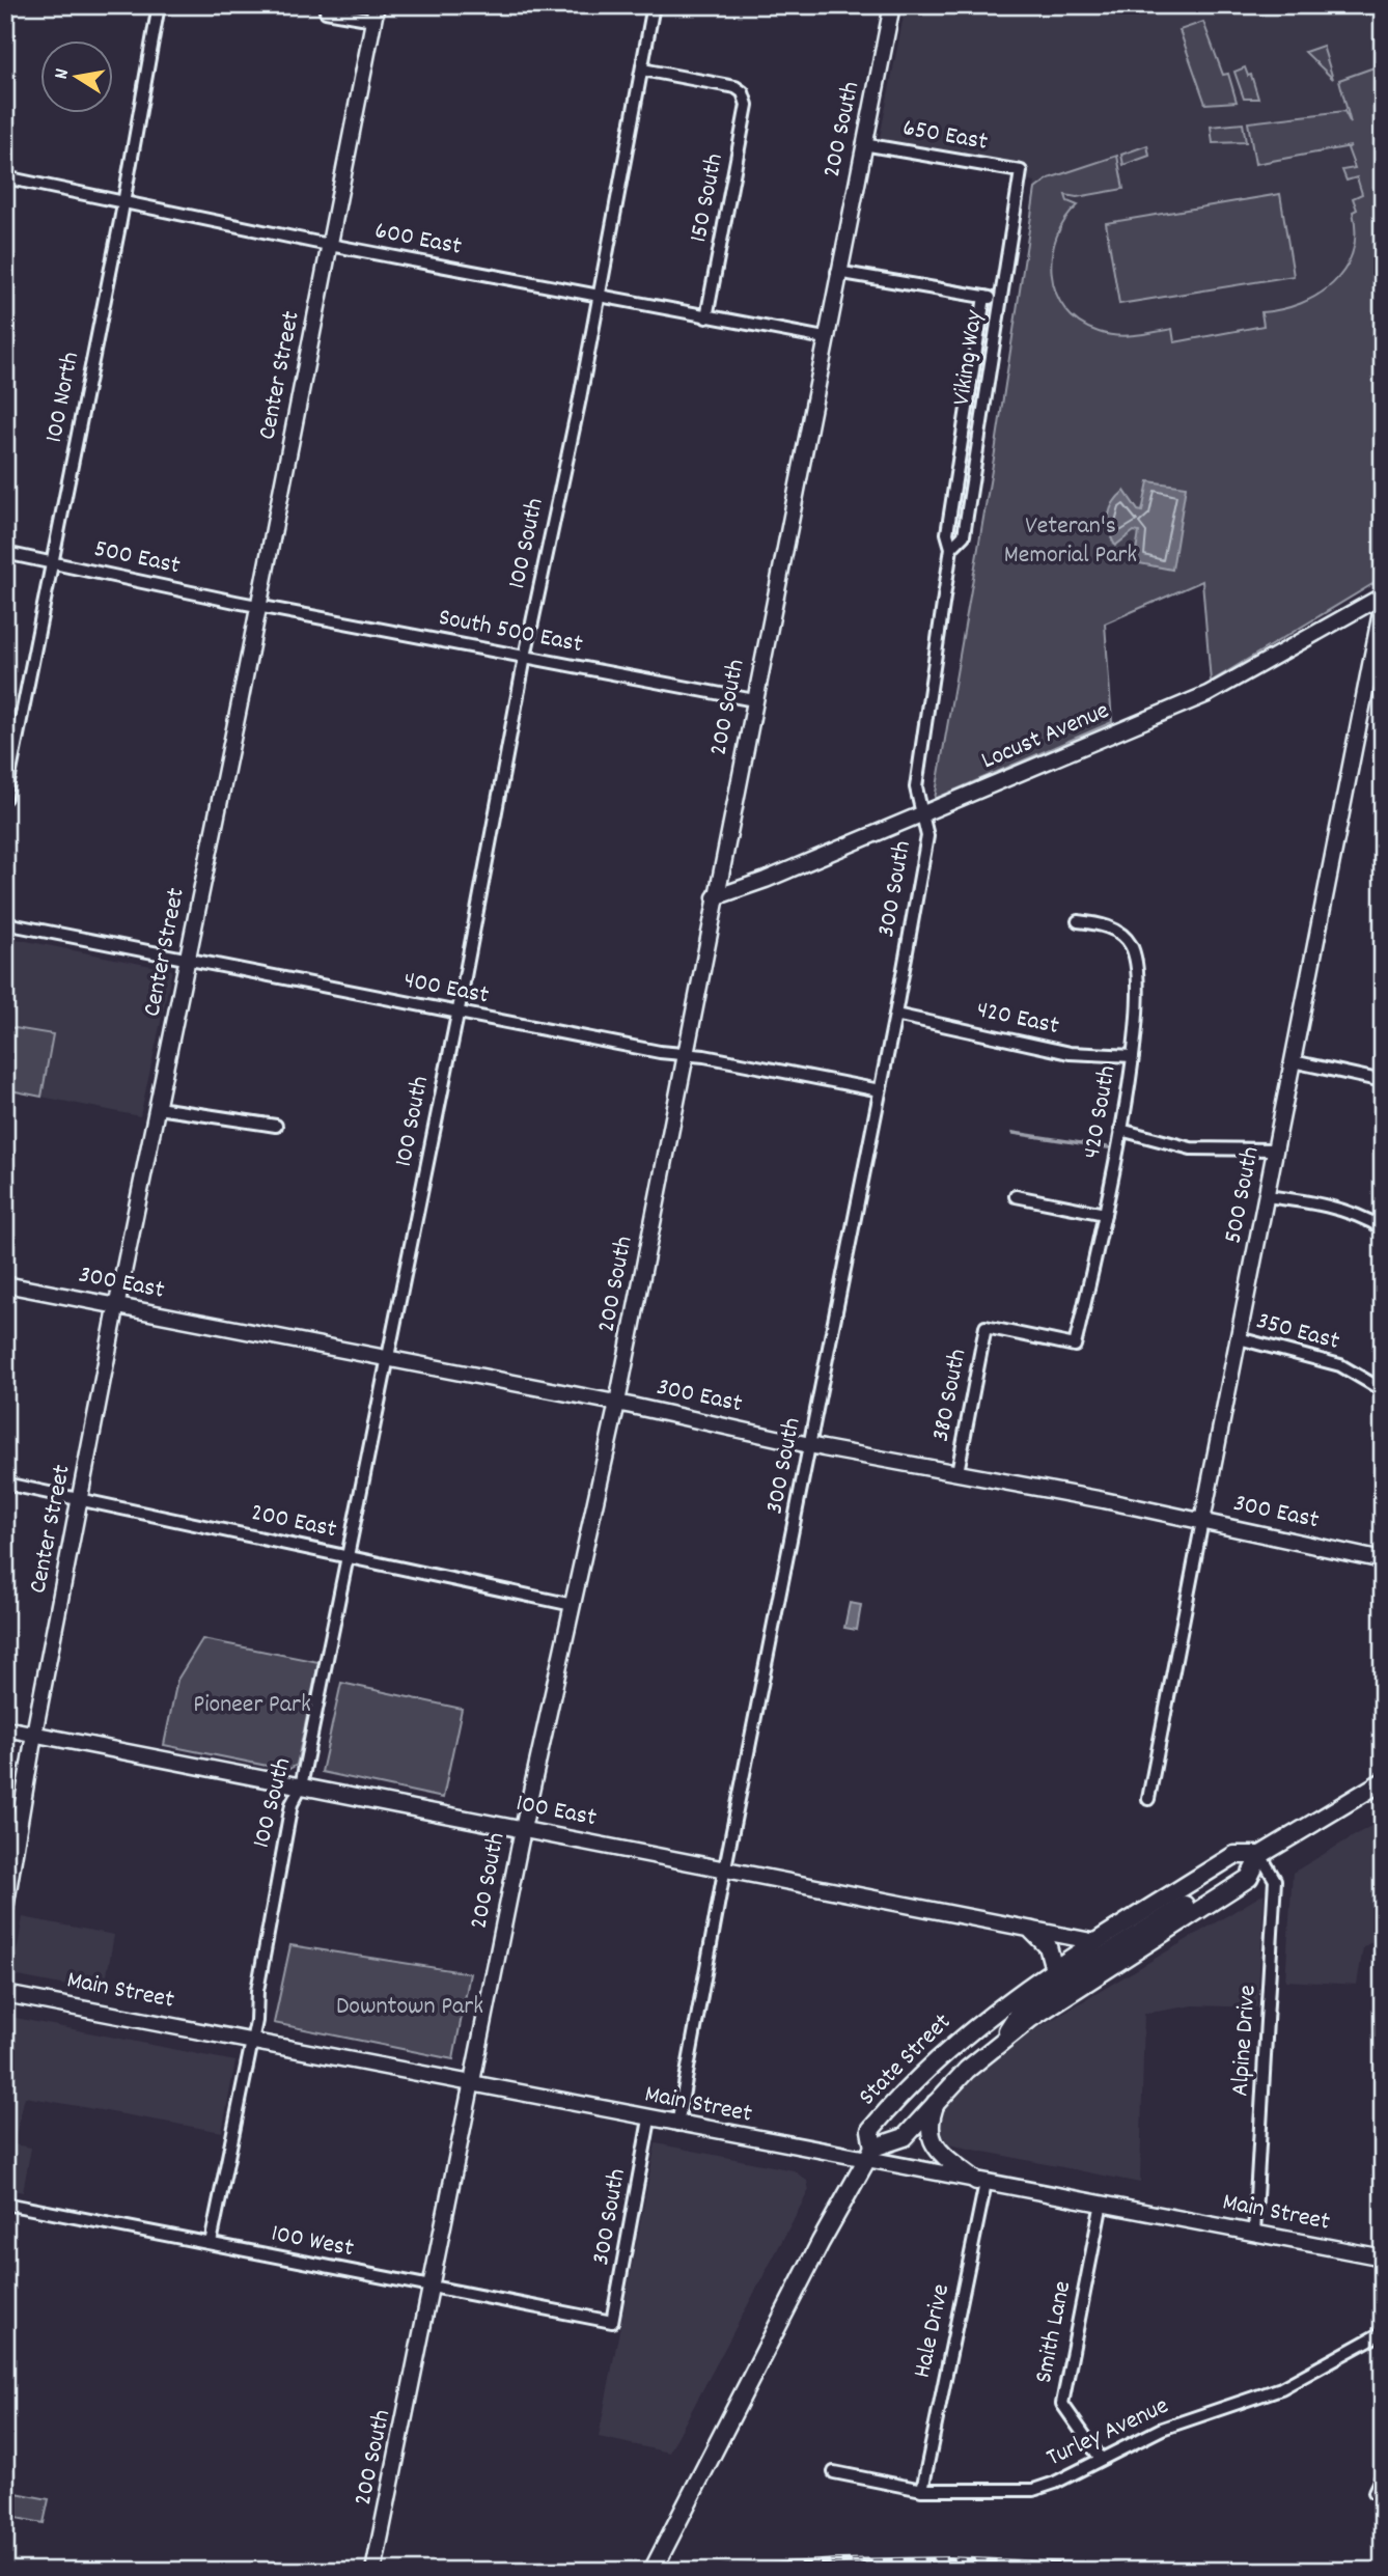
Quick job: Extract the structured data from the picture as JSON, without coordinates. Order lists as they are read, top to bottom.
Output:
{
  "streets": {
    "main road": ["State Street"],
    "street": [
      "200 South",
      "650 East",
      "150 South",
      "600 East",
      "Viking Way",
      "Center Street",
      "100 North",
      "100 South",
      "500 East",
      "South 500 East",
      "Locust Avenue",
      "300 South",
      "400 East",
      "420 East",
      "420 South",
      "500 South",
      "300 East",
      "350 East",
      "380 South",
      "200 East",
      "100 East",
      "Main Street",
      "Alpine Drive",
      "100 West",
      "Hale Drive",
      "Smith Lane",
      "Turley Avenue"
    ]
  },
  "crossings": [
    ["200 South", "650 East"],
    ["200 South", "600 East"],
    ["200 South", "South 500 East"],
    ["200 South", "Locust Avenue"],
    ["200 South", "400 East"],
    ["200 South", "300 East"],
    ["200 South", "200 East"],
    ["200 South", "100 East"],
    ["200 South", "Main Street"],
    ["200 South", "100 West"],
    ["650 East", "Viking Way"],
    ["150 South", "600 East"],
    ["150 South", "100 South"],
    ["600 East", "Center Street"],
    ["600 East", "100 North"],
    ["600 East", "100 South"],
    ["Viking Way", "Locust Avenue"],
    ["Viking Way", "300 South"],
    ["Center Street", "500 East"],
    ["Center Street", "South 500 East"],
    ["Center Street", "400 East"],
    ["Center Street", "300 East"],
    ["Center Street", "200 East"],
    ["Center Street", "100 East"],
    ["100 North", "500 East"],
    ["100 South", "South 500 East"],
    ["100 South", "400 East"],
    ["100 South", "300 East"],
    ["100 South", "200 East"],
    ["100 South", "100 East"],
    ["100 South", "Main Street"],
    ["100 South", "100 West"],
    ["500 East", "South 500 East"],
    ["Locust Avenue", "300 South"],
    ["300 South", "400 East"],
    ["300 South", "420 East"],
    ["300 South", "300 East"],
    ["300 South", "100 East"],
    ["300 South", "Main Street"],
    ["300 South", "100 West"],
    ["420 East", "420 South"],
    ["420 South", "380 South"],
    ["500 South", "300 East"],
    ["500 South", "350 East"],
    ["300 East", "380 South"],
    ["100 East", "State Street"],
    ["Main Street", "Alpine Drive"],
    ["Main Street", "State Street"],
    ["Main Street", "Hale Drive"],
    ["Main Street", "Smith Lane"],
    ["Alpine Drive", "State Street"],
    ["Hale Drive", "Turley Avenue"],
    ["Smith Lane", "Turley Avenue"]
  ],
  "parks": ["Veteran's Memorial Park", "Pioneer Park", "Downtown Park"],
  "north": "left"
}
